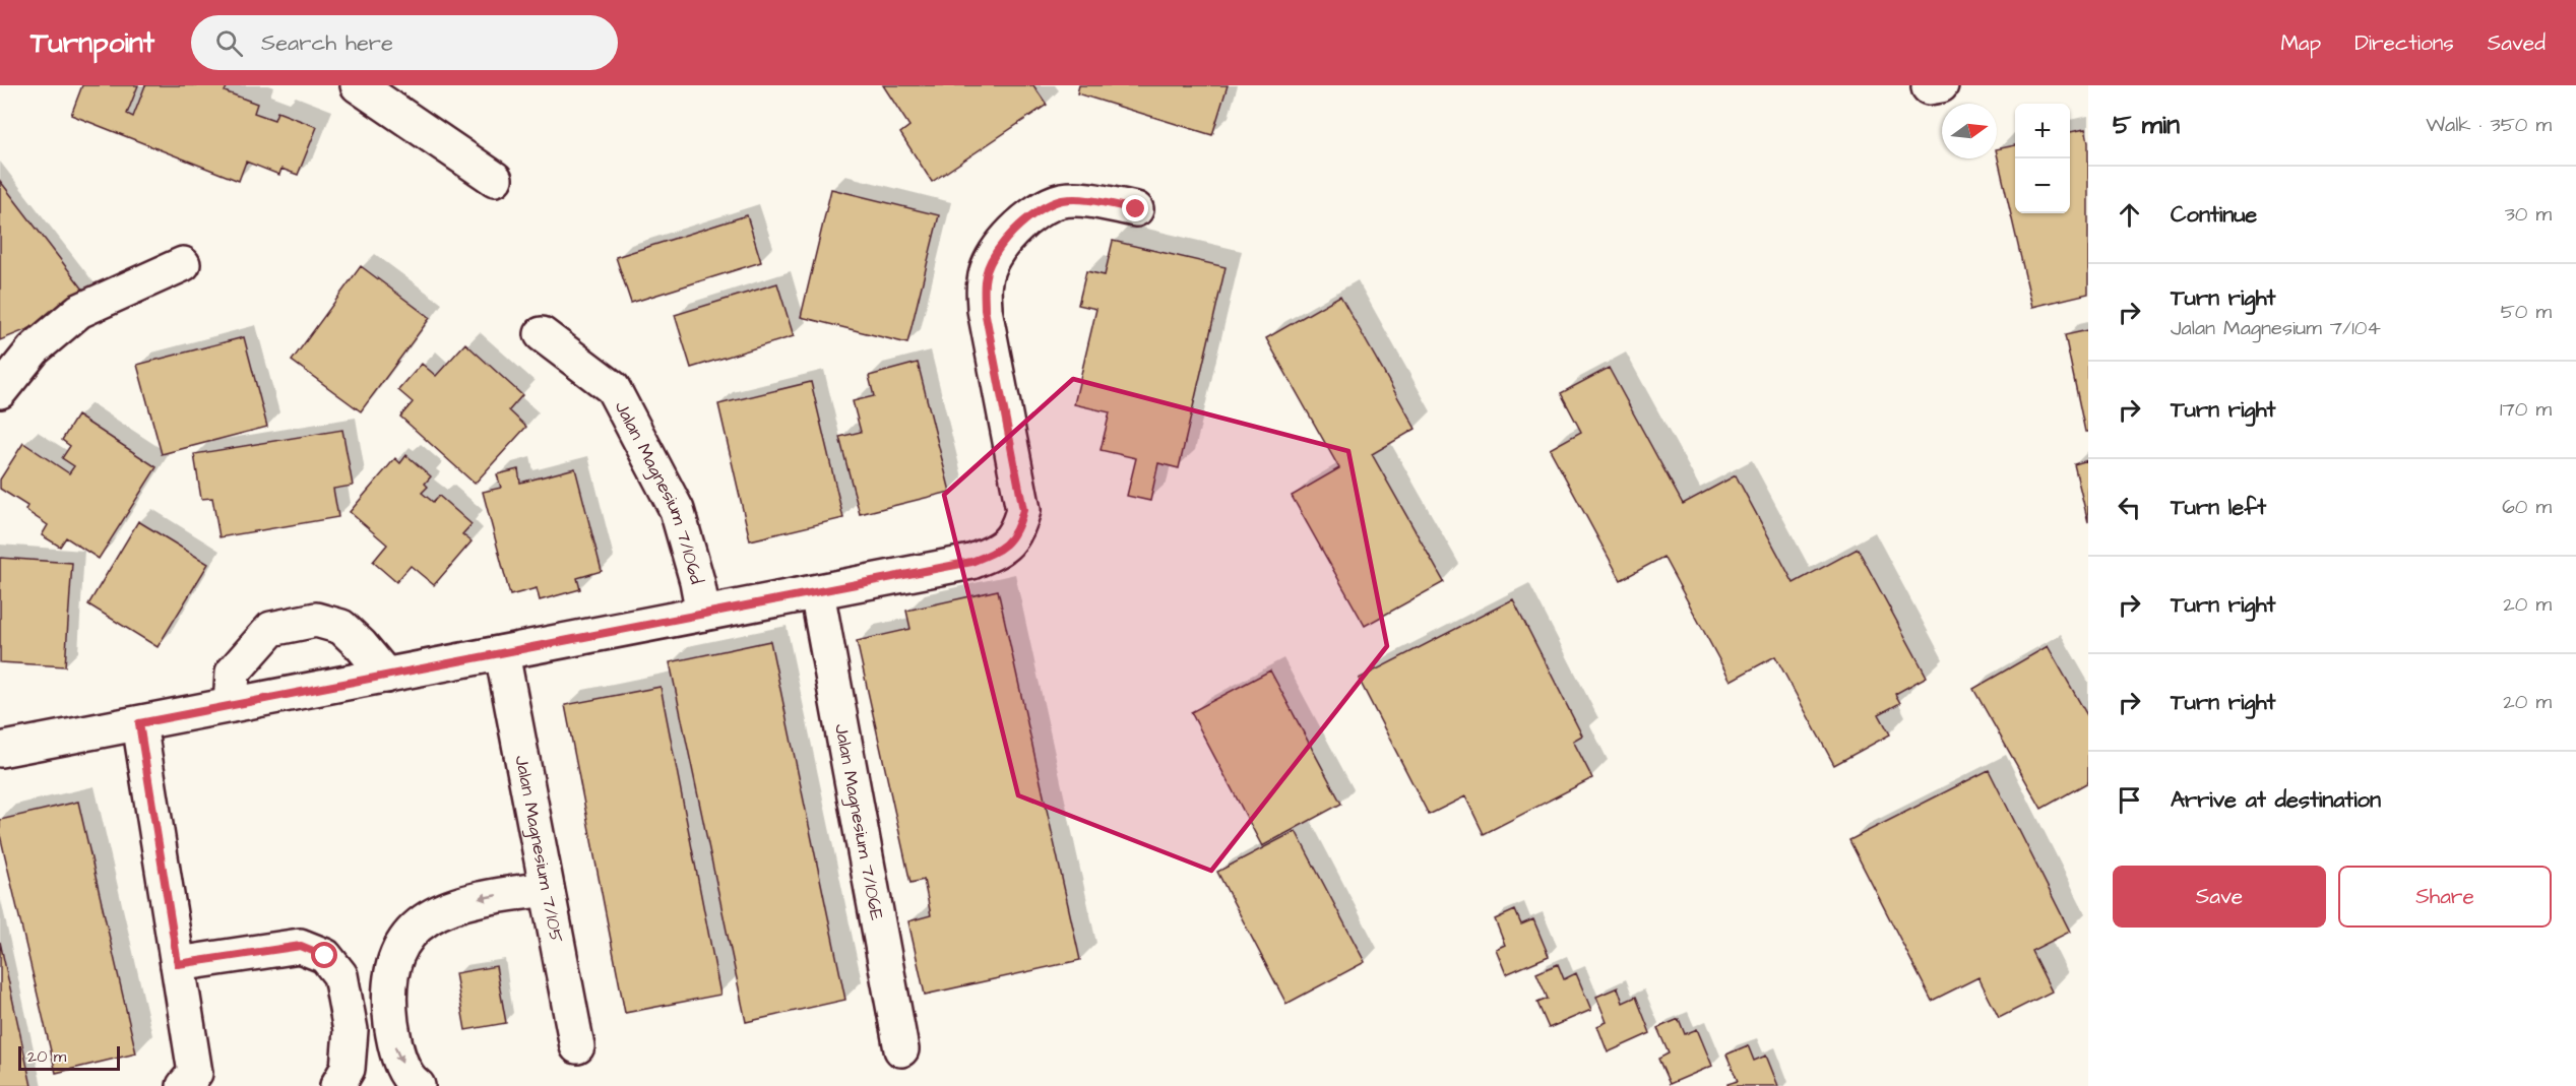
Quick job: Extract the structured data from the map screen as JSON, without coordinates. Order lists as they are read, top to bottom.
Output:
{
  "streets": {
    "street": ["Jalan Magnesium 7/106d", "Jalan Magnesium 7/106E", "Jalan Magnesium 7/105"]
  },
  "scale_bar": "20 m",
  "north": "right",
  "page": {
    "header": "Turnpoint",
    "search": "Search here",
    "nav": ["Map", "Directions", "Saved"],
    "heading": ["5 min", "Walk · 350 m"],
    "map_buttons": ["+", "−"],
    "list": [
      ["Continue", "30 m"],
      ["Turn right", "Jalan Magnesium 7/104", "50 m"],
      ["Turn right", "170 m"],
      ["Turn left", "60 m"],
      ["Turn right", "20 m"],
      ["Turn right", "20 m"],
      "Arrive at destination"
    ],
    "buttons": ["Save", "Share"],
    "scale": "20 m"
  }
}
